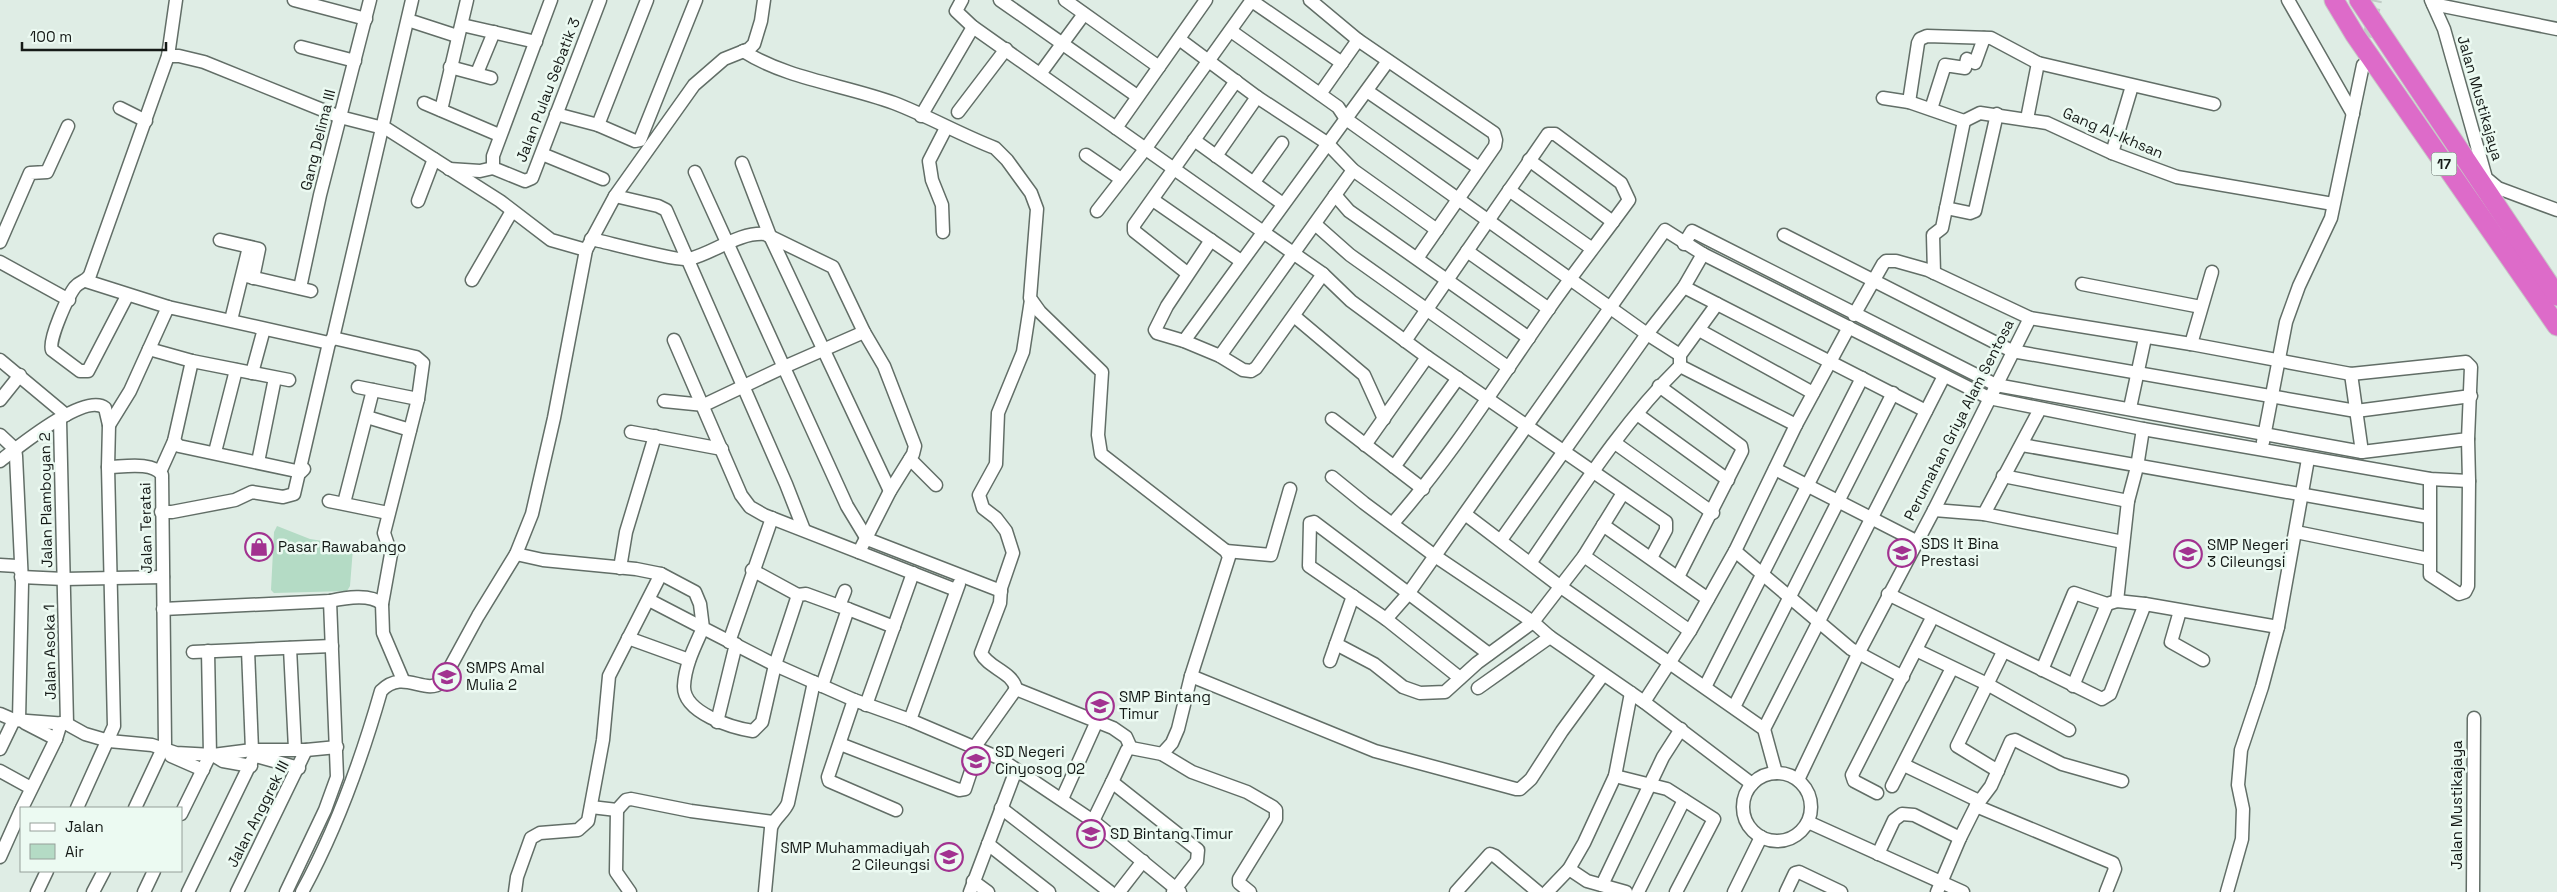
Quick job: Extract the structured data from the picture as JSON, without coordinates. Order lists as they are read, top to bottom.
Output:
{
  "streets": {
    "highway": ["17"],
    "street": [
      "Jalan Pulau Sebatik 3",
      "Jalan Mustikajaya",
      "Gang Al-Ikhsan",
      "Gang Delima III",
      "Perumahan Griya Alam Sentosa",
      "Jalan Plamboyan 2",
      "Jalan Teratai",
      "Jalan Asoka 1",
      "Jalan Anggrek III"
    ]
  },
  "crossings": [
    ["Jalan Plamboyan 2", "Jalan Asoka 1"]
  ],
  "places": {
    "shop": ["Pasar Rawabango"],
    "school or university": [
      "SDS It Bina Prestasi",
      "SMP Negeri 3 Cileungsi",
      "SMPS Amal Mulia 2",
      "SMP Bintang Timur",
      "SD Negeri Cinyosog 02",
      "SD Bintang Timur",
      "SMP Muhammadiyah 2 Cileungsi"
    ]
  },
  "legend": ["Jalan", "Air"],
  "scale_bar": "100 m"
}
